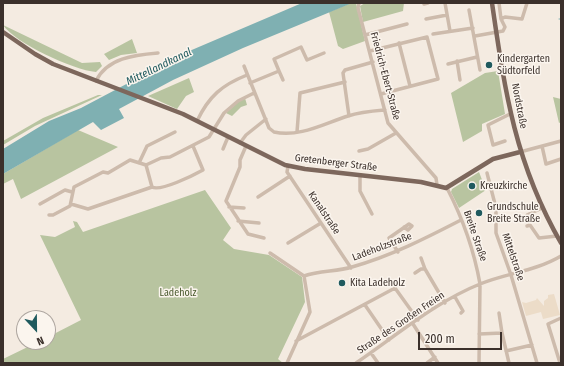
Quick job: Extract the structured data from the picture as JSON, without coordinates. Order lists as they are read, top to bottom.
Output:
{
  "streets": {
    "main road": ["Nordstraße", "Gretenberger Straße"],
    "street": [
      "Friedrich-Ebert-Straße",
      "Kanalstraße",
      "Breite Straße",
      "Ladeholzstraße",
      "Mittelstraße",
      "Straße des Großen Freien"
    ]
  },
  "crossings": [
    ["Friedrich-Ebert-Straße", "Gretenberger Straße"],
    ["Gretenberger Straße", "Kanalstraße"],
    ["Gretenberger Straße", "Breite Straße"],
    ["Kanalstraße", "Ladeholzstraße"],
    ["Breite Straße", "Ladeholzstraße"],
    ["Breite Straße", "Straße des Großen Freien"],
    ["Mittelstraße", "Straße des Großen Freien"]
  ],
  "water": ["Mittellandkanal"],
  "parks": ["Ladeholz"],
  "places": [
    "Kindergarten Südtorfeld",
    "Kreuzkirche",
    "Grundschule Breite Straße",
    "Kita Ladeholz"
  ],
  "scale_bar": "200 m",
  "north": "bottom"
}
